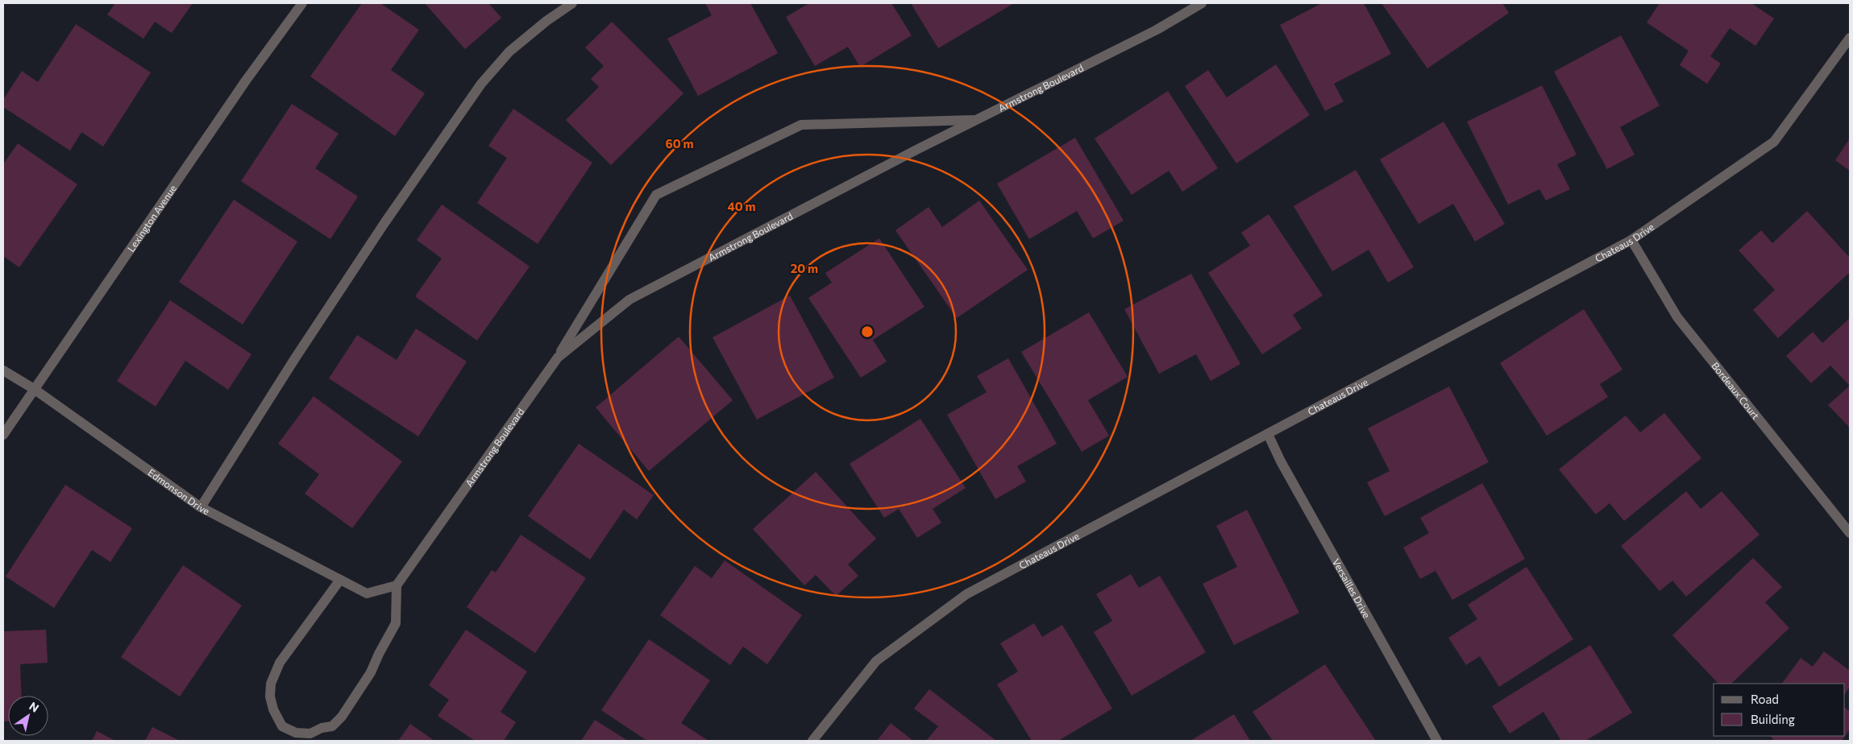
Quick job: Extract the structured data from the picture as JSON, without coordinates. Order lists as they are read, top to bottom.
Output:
{
  "streets": {
    "street": [
      "Armstrong Boulevard",
      "Lexington Avenue",
      "Chateaus Drive",
      "Bordeaux Court",
      "Edmonson Drive",
      "Versailles Drive"
    ]
  },
  "crossings": [
    ["Armstrong Boulevard", "Edmonson Drive"],
    ["Lexington Avenue", "Edmonson Drive"],
    ["Chateaus Drive", "Bordeaux Court"],
    ["Chateaus Drive", "Versailles Drive"]
  ],
  "legend": ["Road", "Building"],
  "north": "top right",
  "rings": ["60 m", "40 m", "20 m"]
}
